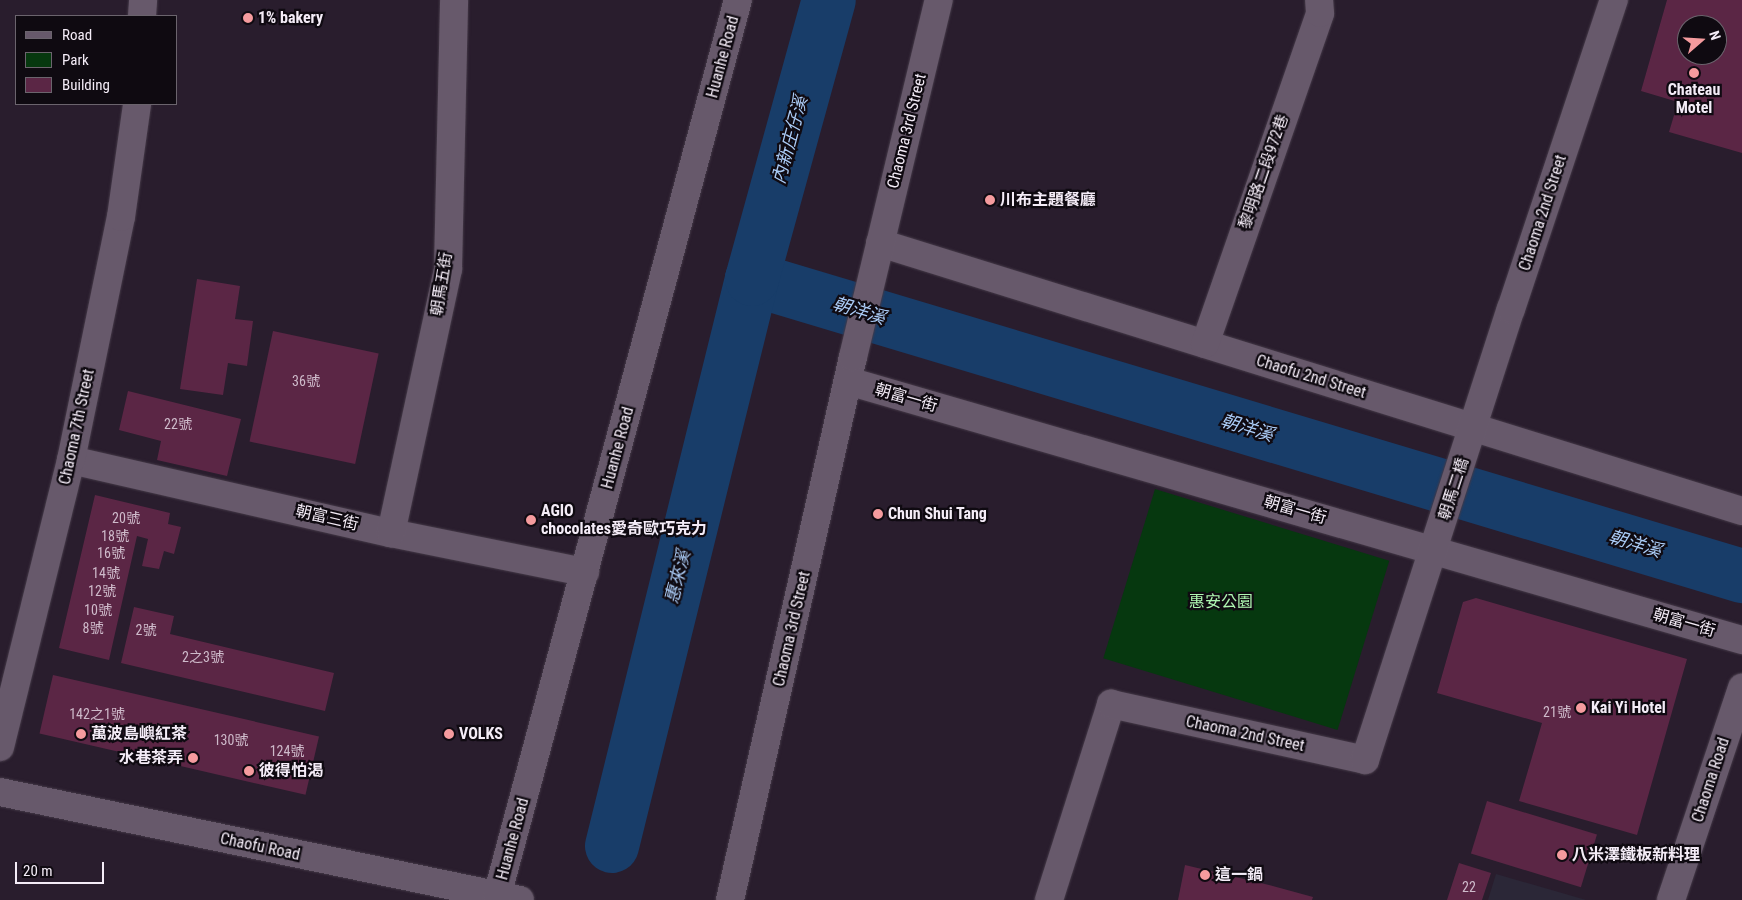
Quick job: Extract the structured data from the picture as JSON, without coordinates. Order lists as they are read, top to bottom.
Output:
{
  "streets": {
    "street": [
      "Huanhe Road",
      "Chaoma 3rd Street",
      "黎明路二段972巷",
      "Chaoma 2nd Street",
      "朝馬五街",
      "Chaofu 2nd Street",
      "朝富一街",
      "Chaoma 7th Street",
      "朝馬二橋",
      "朝富三街",
      "Chaoma Road",
      "Chaofu Road"
    ]
  },
  "crossings": [
    ["Huanhe Road", "朝富三街"],
    ["Huanhe Road", "Chaofu Road"],
    ["Chaoma 3rd Street", "Chaofu 2nd Street"],
    ["Chaoma 3rd Street", "朝富一街"],
    ["黎明路二段972巷", "Chaofu 2nd Street"],
    ["Chaoma 2nd Street", "Chaofu 2nd Street"],
    ["Chaoma 2nd Street", "朝富一街"],
    ["Chaoma 2nd Street", "朝馬二橋"],
    ["朝馬五街", "朝富三街"],
    ["Chaofu 2nd Street", "朝馬二橋"],
    ["朝富一街", "朝馬二橋"],
    ["Chaoma 7th Street", "朝富三街"]
  ],
  "water": ["內新庄仔溪", "朝洋溪", "惠來溪"],
  "parks": ["惠安公園"],
  "places": [
    "1% bakery",
    "Chateau Motel",
    "川布主題餐廳",
    "Chun Shui Tang",
    "AGIO chocolates愛奇歐巧克力",
    "Kai Yi Hotel",
    "萬波島嶼紅茶",
    "VOLKS",
    "水巷茶弄",
    "彼得怕渴",
    "八米澤鐵板新料理",
    "這一鍋"
  ],
  "house_numbers": [
    "36號",
    "22號",
    "20號",
    "18號",
    "16號",
    "14號",
    "12號",
    "10號",
    "8號",
    "2號",
    "2之3號",
    "21號",
    "142之1號",
    "130號",
    "124號",
    "22"
  ],
  "legend": ["Road", "Park", "Building"],
  "scale_bar": "20 m",
  "north": "right"
}
